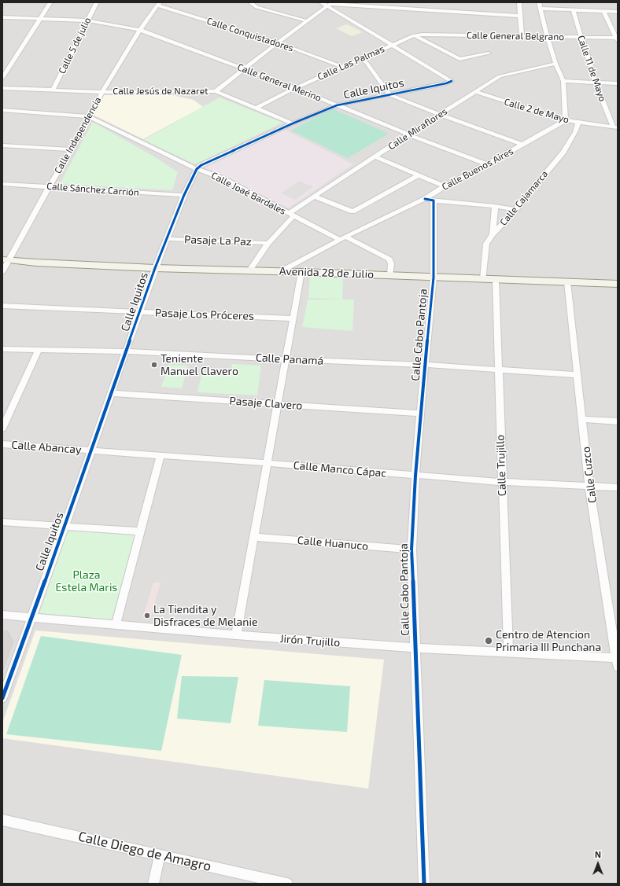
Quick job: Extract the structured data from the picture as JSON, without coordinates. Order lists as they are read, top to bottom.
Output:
{
  "streets": {
    "main road": ["Avenida 28 de Julio"],
    "street": [
      "Calle Conquistadores",
      "Calle General Belgrano",
      "Calle 5 de julio",
      "Calle Las Palmas",
      "Calle 11 de Mayo",
      "Calle General Merino",
      "Calle Iquitos",
      "Calle Jesús de Nazaret",
      "Calle 2 de Mayo",
      "Calle Miraflores",
      "Calle Independencia",
      "Calle Buenos Aires",
      "Calle Sánchez Carrión",
      "Calle Joaé Bardales",
      "Calle Cajamarca",
      "Pasaje La Paz",
      "Pasaje Los Próceres",
      "Calle Cabo Pantoja",
      "Calle Panamá",
      "Pasaje Clavero",
      "Calle Abancay",
      "Calle Trujillo",
      "Calle Manco Cápac",
      "Calle Cuzco",
      "Calle Huanuco",
      "Jirón Trujillo",
      "Calle Diego de Amagro"
    ]
  },
  "crossings": [
    ["Calle Conquistadores", "Calle Las Palmas"],
    ["Calle Conquistadores", "Calle Independencia"],
    ["Calle General Belgrano", "Calle Las Palmas"],
    ["Calle General Belgrano", "Calle 11 de Mayo"],
    ["Calle 5 de julio", "Calle General Merino"],
    ["Calle 5 de julio", "Calle Jesús de Nazaret"],
    ["Calle Las Palmas", "Calle General Merino"],
    ["Calle Las Palmas", "Calle Iquitos"],
    ["Calle Las Palmas", "Calle Jesús de Nazaret"],
    ["Calle 11 de Mayo", "Calle 2 de Mayo"],
    ["Calle General Merino", "Calle Iquitos"],
    ["Calle General Merino", "Calle Miraflores"],
    ["Calle General Merino", "Calle Independencia"],
    ["Calle General Merino", "Calle Buenos Aires"],
    ["Calle Iquitos", "Calle Jesús de Nazaret"],
    ["Calle Iquitos", "Calle Sánchez Carrión"],
    ["Calle Iquitos", "Calle Joaé Bardales"],
    ["Calle Iquitos", "Pasaje La Paz"],
    ["Calle Iquitos", "Avenida 28 de Julio"],
    ["Calle Iquitos", "Pasaje Los Próceres"],
    ["Calle Iquitos", "Calle Panamá"],
    ["Calle Iquitos", "Pasaje Clavero"],
    ["Calle Iquitos", "Calle Abancay"],
    ["Calle Iquitos", "Calle Manco Cápac"],
    ["Calle Iquitos", "Jirón Trujillo"],
    ["Calle Jesús de Nazaret", "Calle Independencia"],
    ["Calle 2 de Mayo", "Calle Miraflores"],
    ["Calle 2 de Mayo", "Calle Buenos Aires"],
    ["Calle 2 de Mayo", "Calle Cajamarca"],
    ["Calle Miraflores", "Calle Joaé Bardales"],
    ["Calle Miraflores", "Pasaje La Paz"],
    ["Calle Miraflores", "Avenida 28 de Julio"],
    ["Calle Independencia", "Calle Sánchez Carrión"],
    ["Calle Independencia", "Calle Joaé Bardales"],
    ["Calle Independencia", "Avenida 28 de Julio"],
    ["Calle Buenos Aires", "Calle Joaé Bardales"],
    ["Calle Buenos Aires", "Avenida 28 de Julio"],
    ["Calle Joaé Bardales", "Avenida 28 de Julio"],
    ["Calle Cajamarca", "Avenida 28 de Julio"],
    ["Avenida 28 de Julio", "Calle Cabo Pantoja"],
    ["Avenida 28 de Julio", "Calle Trujillo"],
    ["Avenida 28 de Julio", "Calle Cuzco"],
    ["Calle Cabo Pantoja", "Calle Panamá"],
    ["Calle Cabo Pantoja", "Pasaje Clavero"],
    ["Calle Cabo Pantoja", "Calle Manco Cápac"],
    ["Calle Cabo Pantoja", "Calle Huanuco"],
    ["Calle Cabo Pantoja", "Jirón Trujillo"],
    ["Calle Panamá", "Calle Trujillo"],
    ["Calle Panamá", "Calle Cuzco"],
    ["Calle Abancay", "Calle Manco Cápac"],
    ["Calle Trujillo", "Calle Manco Cápac"],
    ["Calle Trujillo", "Jirón Trujillo"],
    ["Calle Manco Cápac", "Calle Cuzco"],
    ["Calle Cuzco", "Jirón Trujillo"]
  ],
  "parks": ["Plaza Estela Maris"],
  "places": ["Teniente Manuel Clavero", "La Tiendita y Disfraces de Melanie", "Centro de Atencion Primaria III Punchana"],
  "north": "top"
}
